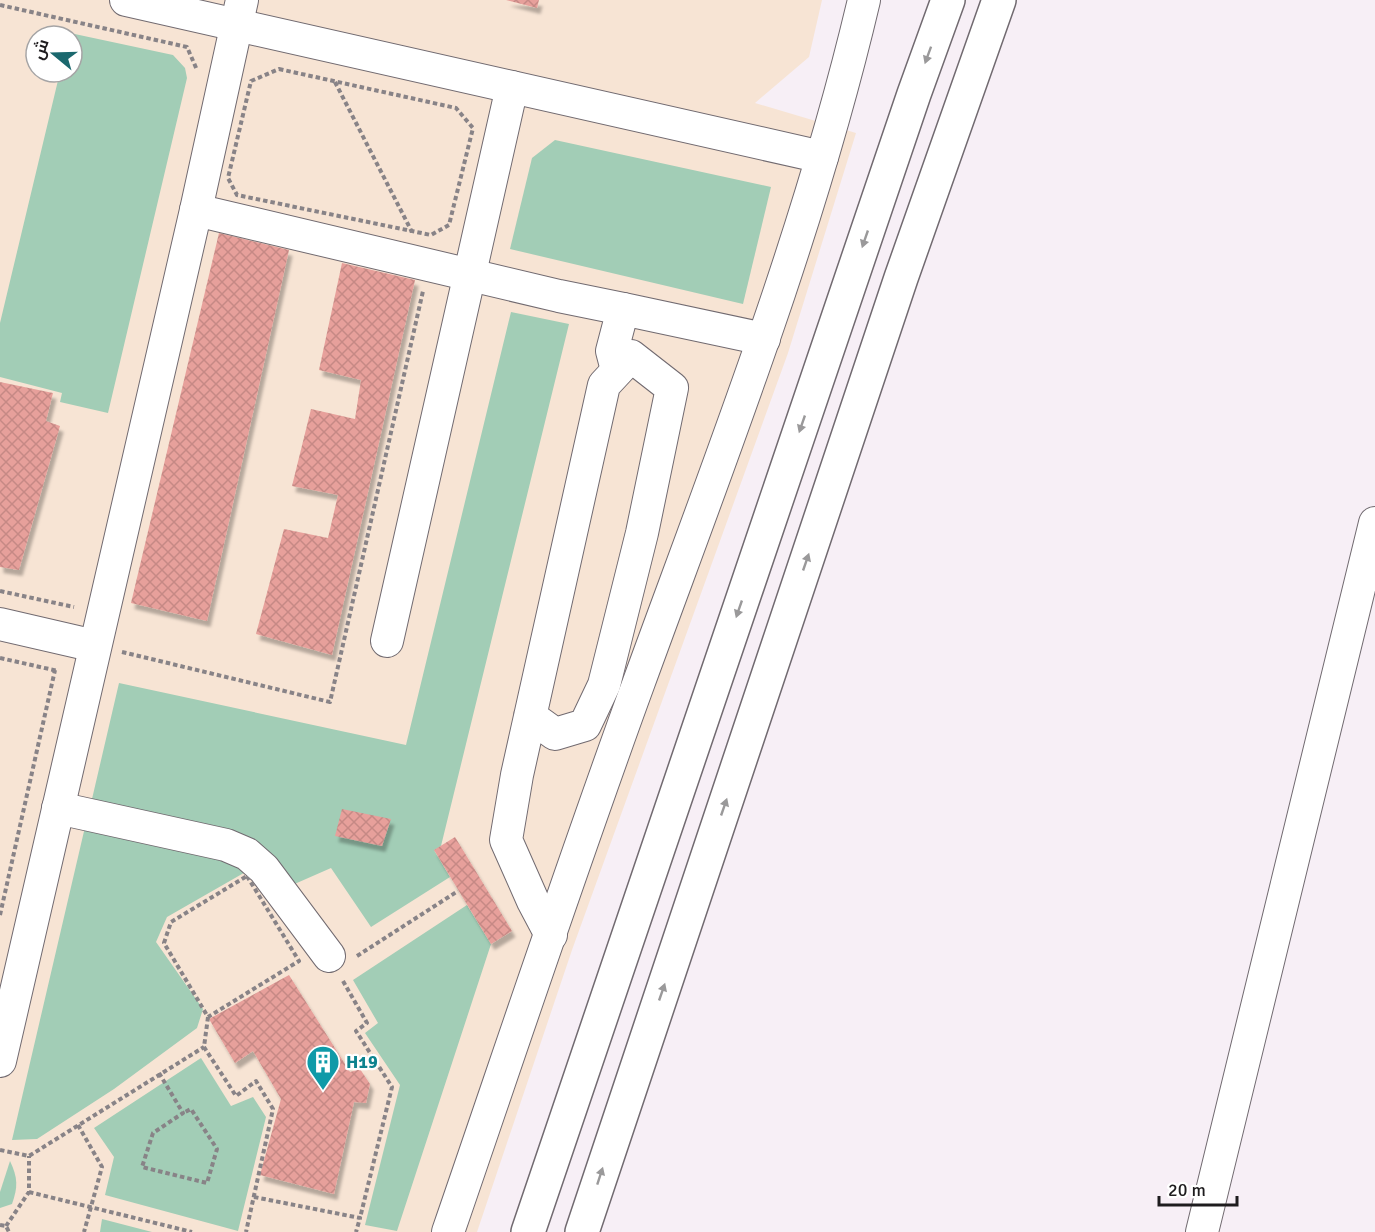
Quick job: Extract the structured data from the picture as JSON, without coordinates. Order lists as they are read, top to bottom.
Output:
{
  "places": {
    "building": ["H19"]
  },
  "scale_bar": "20 m",
  "north": "left"
}
